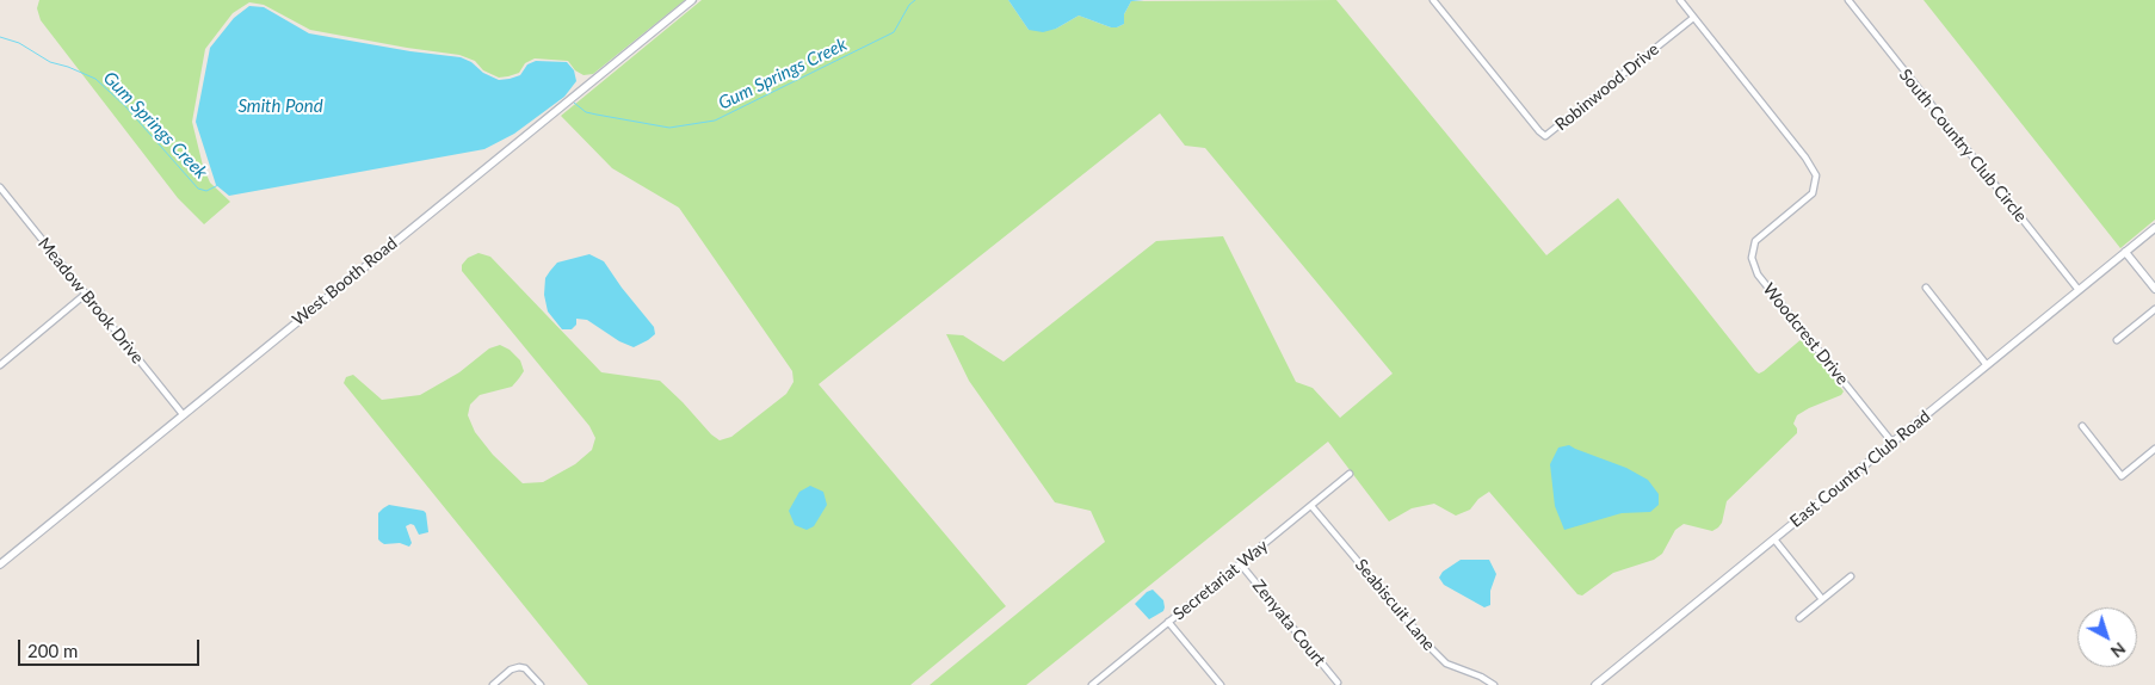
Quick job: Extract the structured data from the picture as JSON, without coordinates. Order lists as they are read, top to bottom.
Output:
{
  "streets": {
    "street": [
      "Robinwood Drive",
      "South Country Club Circle",
      "West Booth Road",
      "Meadow Brook Drive",
      "Woodcrest Drive",
      "East Country Club Road",
      "Secretariat Way",
      "Seabiscuit Lane",
      "Zenyata Court"
    ]
  },
  "crossings": [
    ["Robinwood Drive", "Woodcrest Drive"],
    ["South Country Club Circle", "East Country Club Road"],
    ["West Booth Road", "Meadow Brook Drive"],
    ["Woodcrest Drive", "East Country Club Road"],
    ["Secretariat Way", "Seabiscuit Lane"],
    ["Secretariat Way", "Zenyata Court"]
  ],
  "water": ["Gum Springs Creek", "Smith Pond"],
  "scale_bar": "200 m",
  "north": "bottom right"
}
